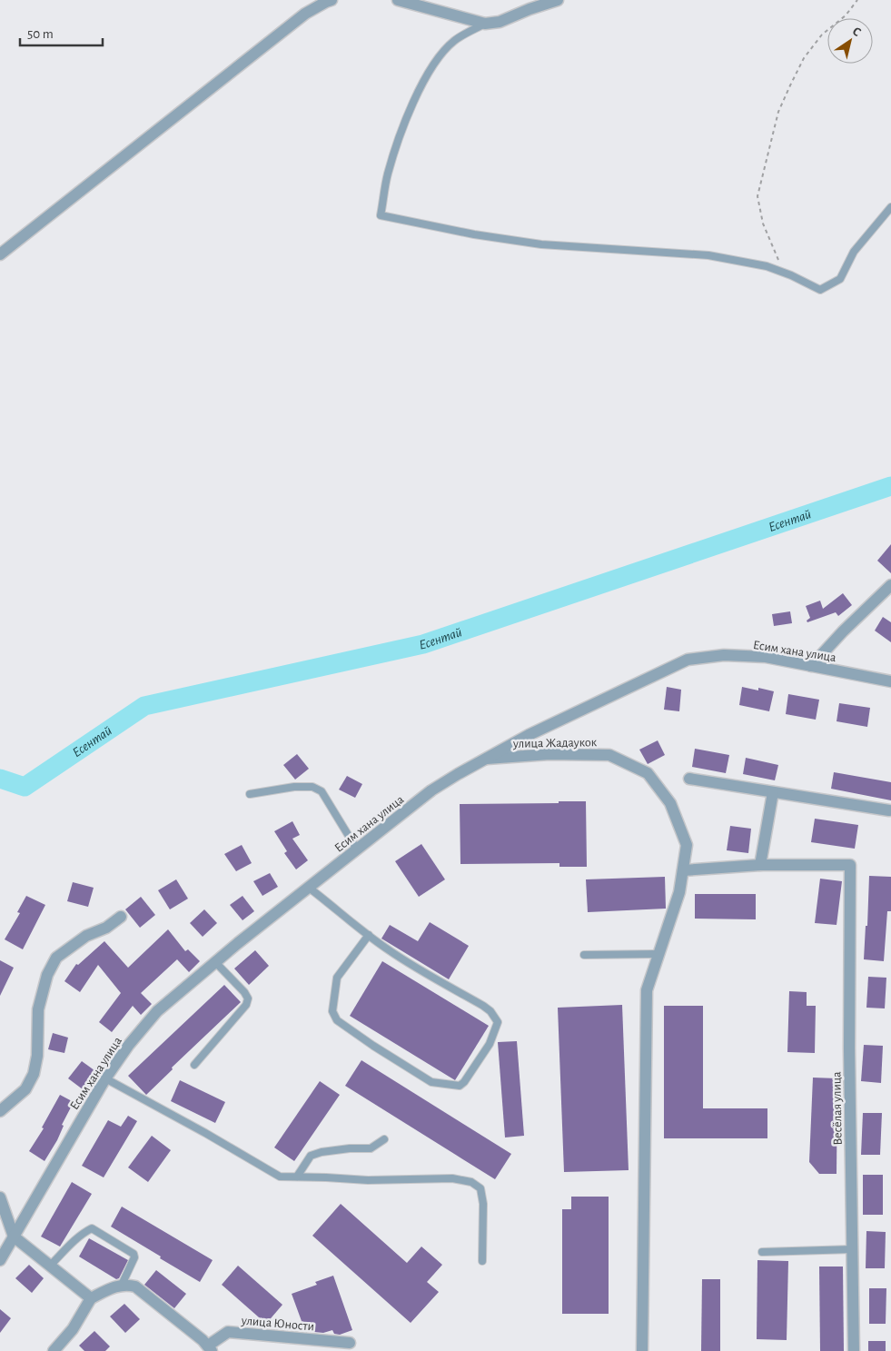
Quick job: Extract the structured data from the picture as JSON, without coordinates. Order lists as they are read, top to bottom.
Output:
{
  "streets": {
    "street": [
      "Есим хана улица",
      "улица Жадаукок",
      "Весёлая улица",
      "улица Юности"
    ]
  },
  "crossings": [
    ["Есим хана улица", "улица Жадаукок"]
  ],
  "water": ["Есентай"],
  "scale_bar": "50 m",
  "north": "top right"
}
